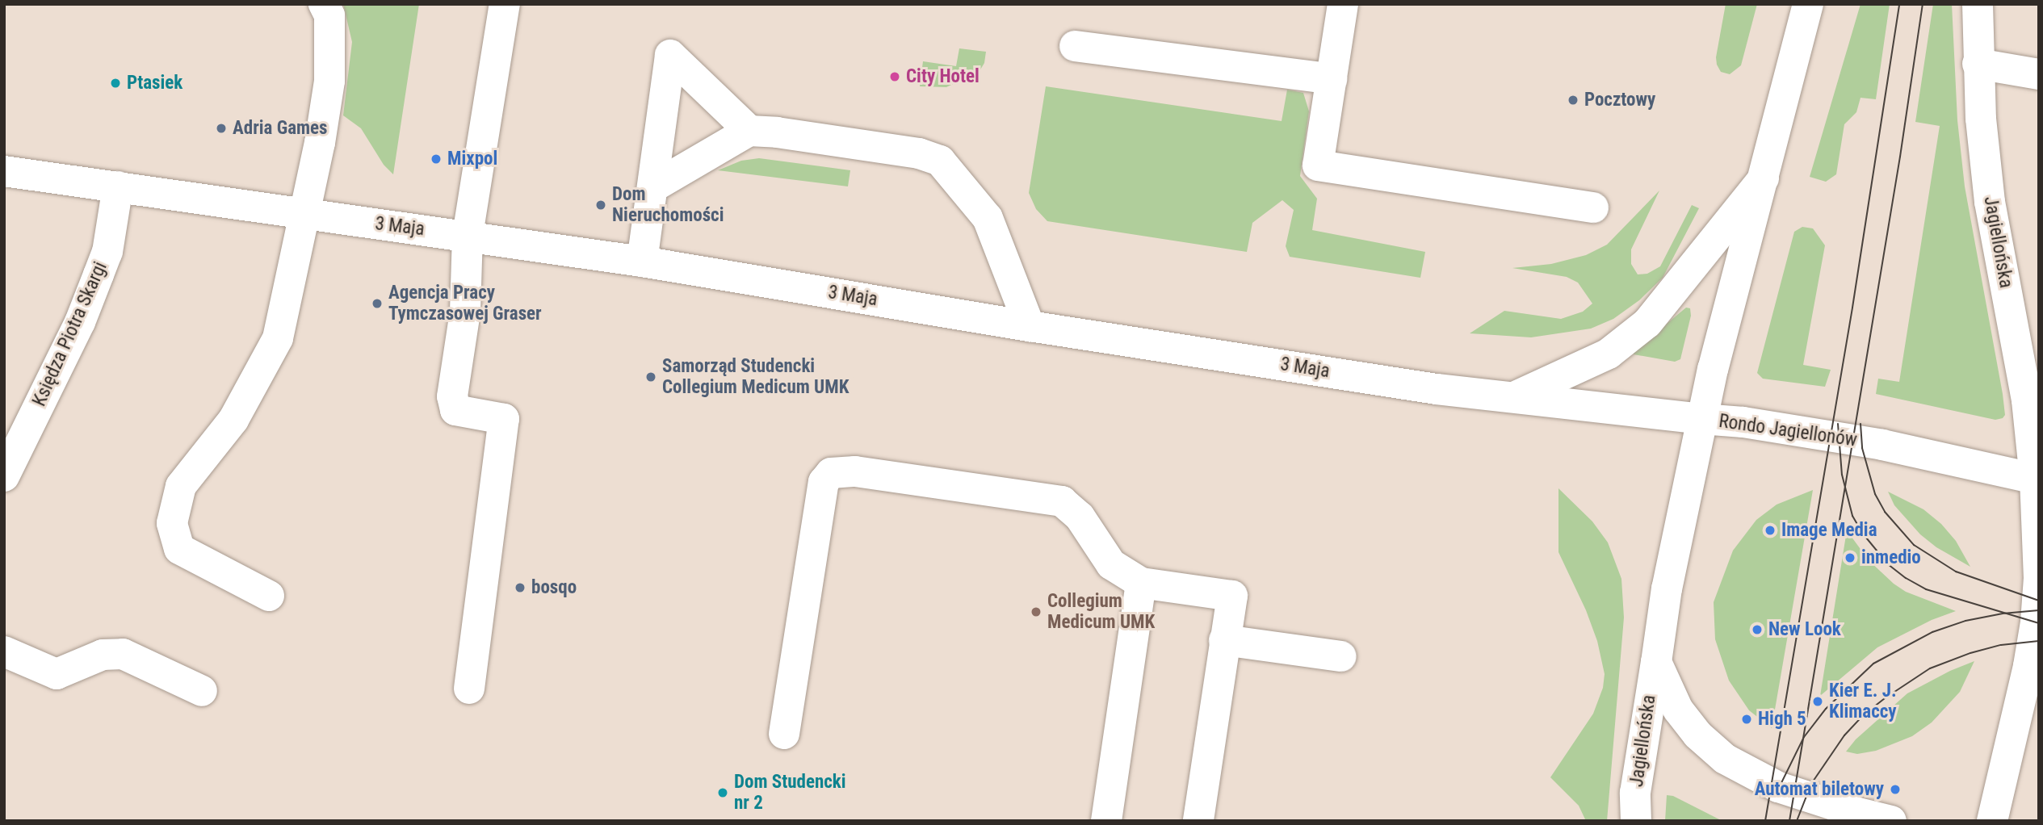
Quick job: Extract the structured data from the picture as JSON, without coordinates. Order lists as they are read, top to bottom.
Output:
{
  "streets": {
    "street": [
      "3 Maja",
      "Jagiellońska",
      "Księdza Piotra Skargi",
      "Rondo Jagiellonów"
    ]
  },
  "crossings": [
    ["3 Maja", "Księdza Piotra Skargi"],
    ["3 Maja", "Rondo Jagiellonów"],
    ["Jagiellońska", "Rondo Jagiellonów"]
  ],
  "places": [
    "City Hotel",
    "Ptasiek",
    "Pocztowy",
    "Adria Games",
    "Mixpol",
    "Dom Nieruchomości",
    "Agencja Pracy Tymczasowej Graser",
    "Samorząd Studencki Collegium Medicum UMK",
    "Image Media",
    "inmedio",
    "bosqo",
    "Collegium Medicum UMK",
    "New Look",
    "Kier E. J. Klimaccy",
    "High 5",
    "Automat biletowy",
    "Dom Studencki nr 2"
  ]
}
